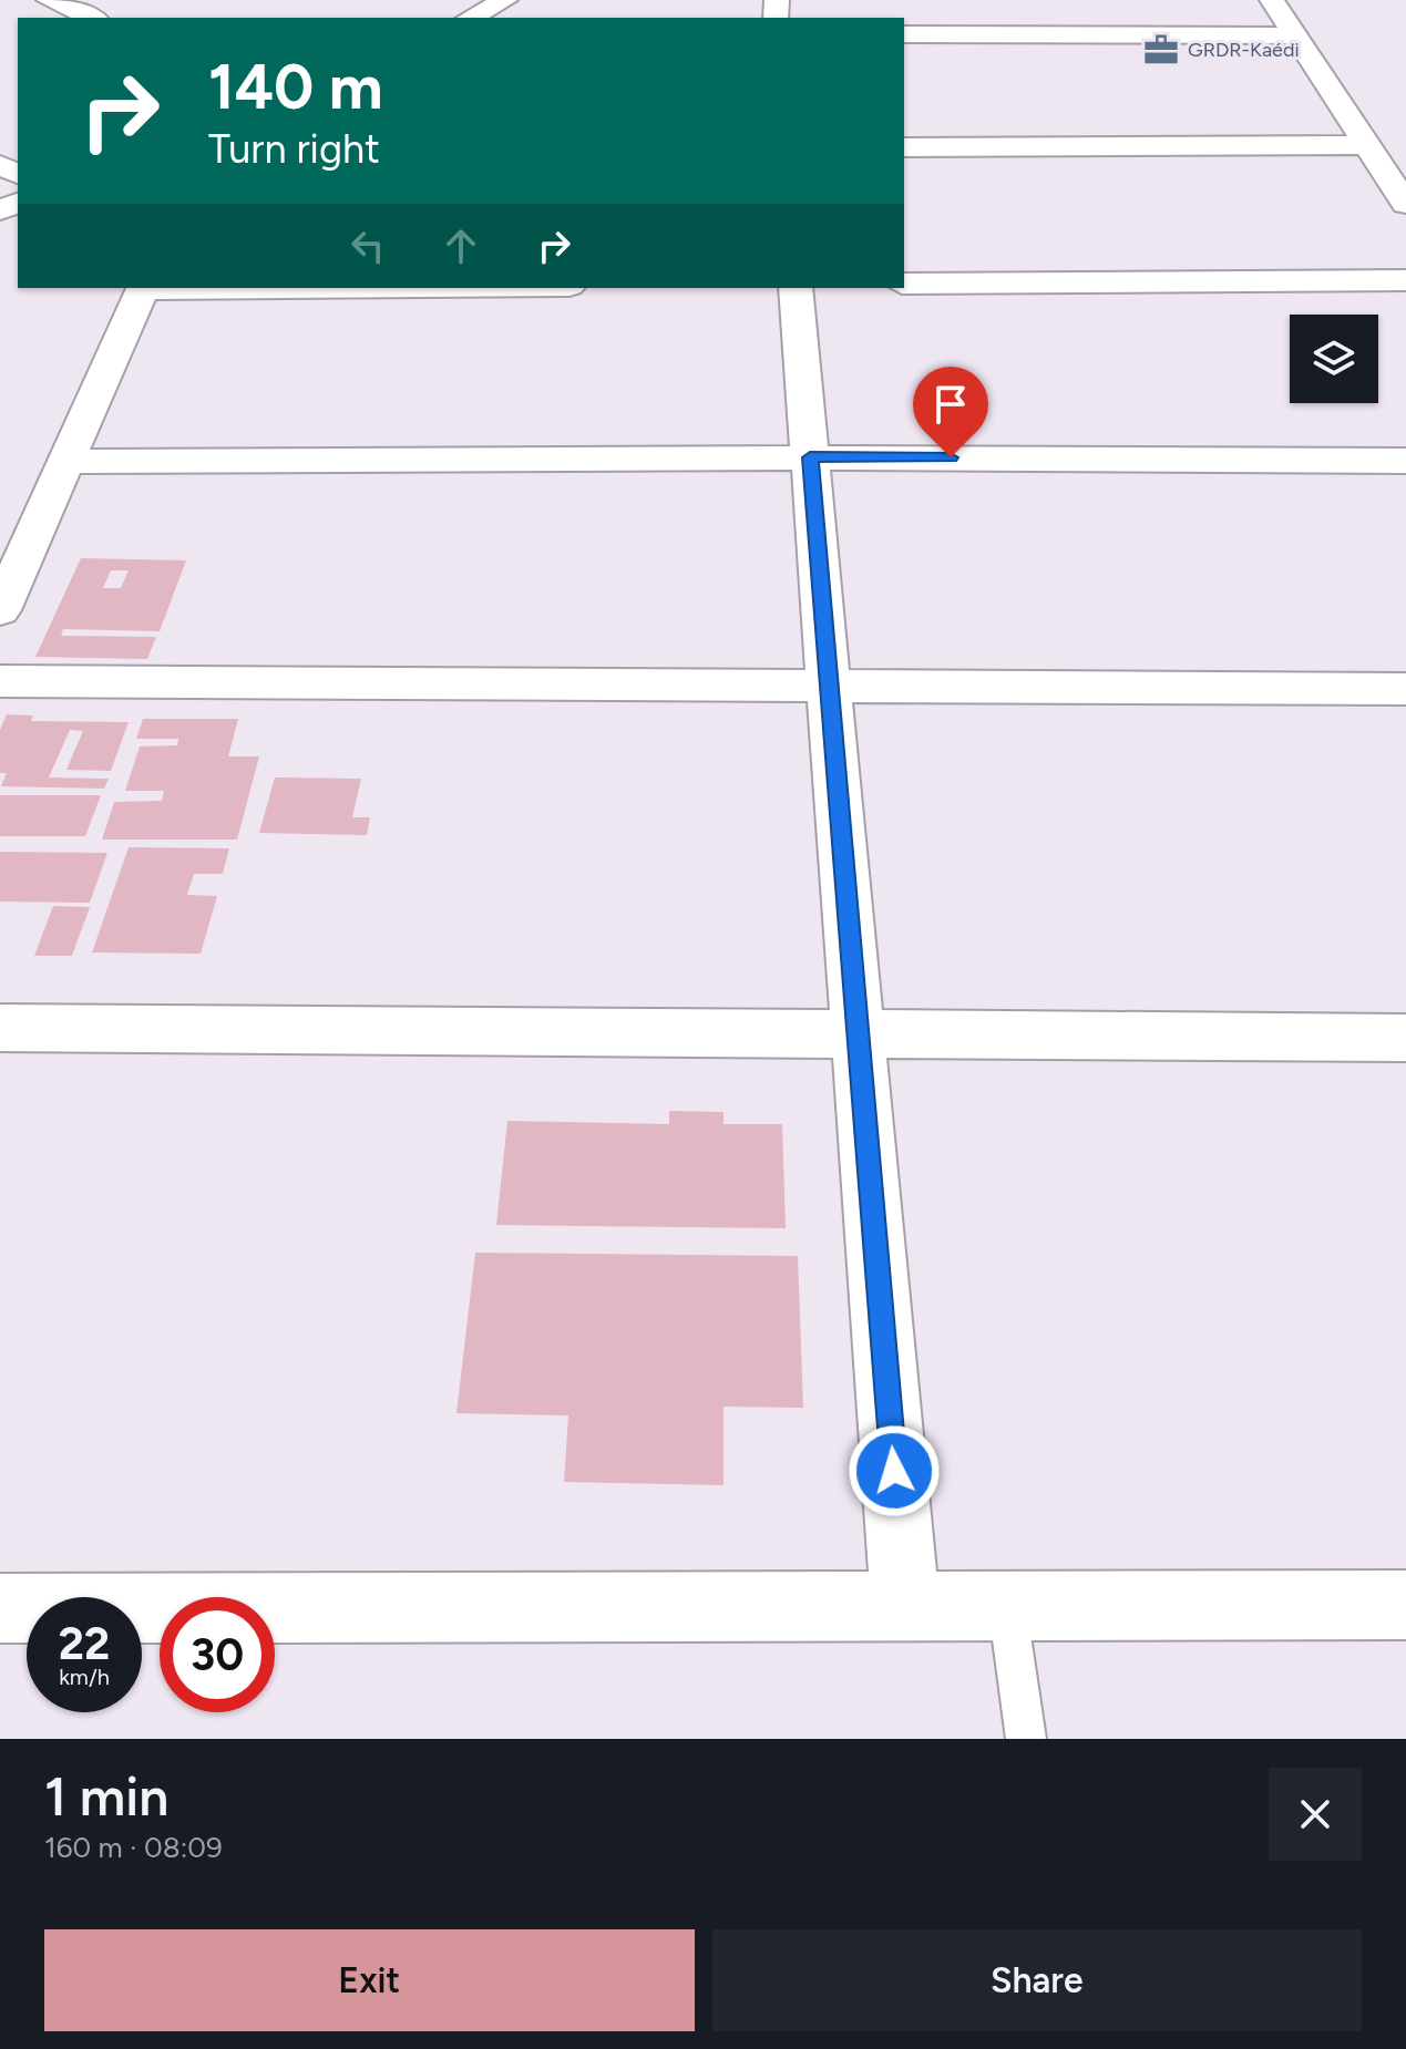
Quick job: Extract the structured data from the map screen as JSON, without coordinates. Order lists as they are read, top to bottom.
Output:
{
  "places": {
    "office": ["GRDR-Kaédi"]
  },
  "page": {
    "turn": ["140 m", "Turn right"],
    "speed": "22 km/h",
    "limit": "30",
    "heading": ["1 min", "160 m · 08:09"],
    "buttons": ["Exit", "Share"]
  }
}
